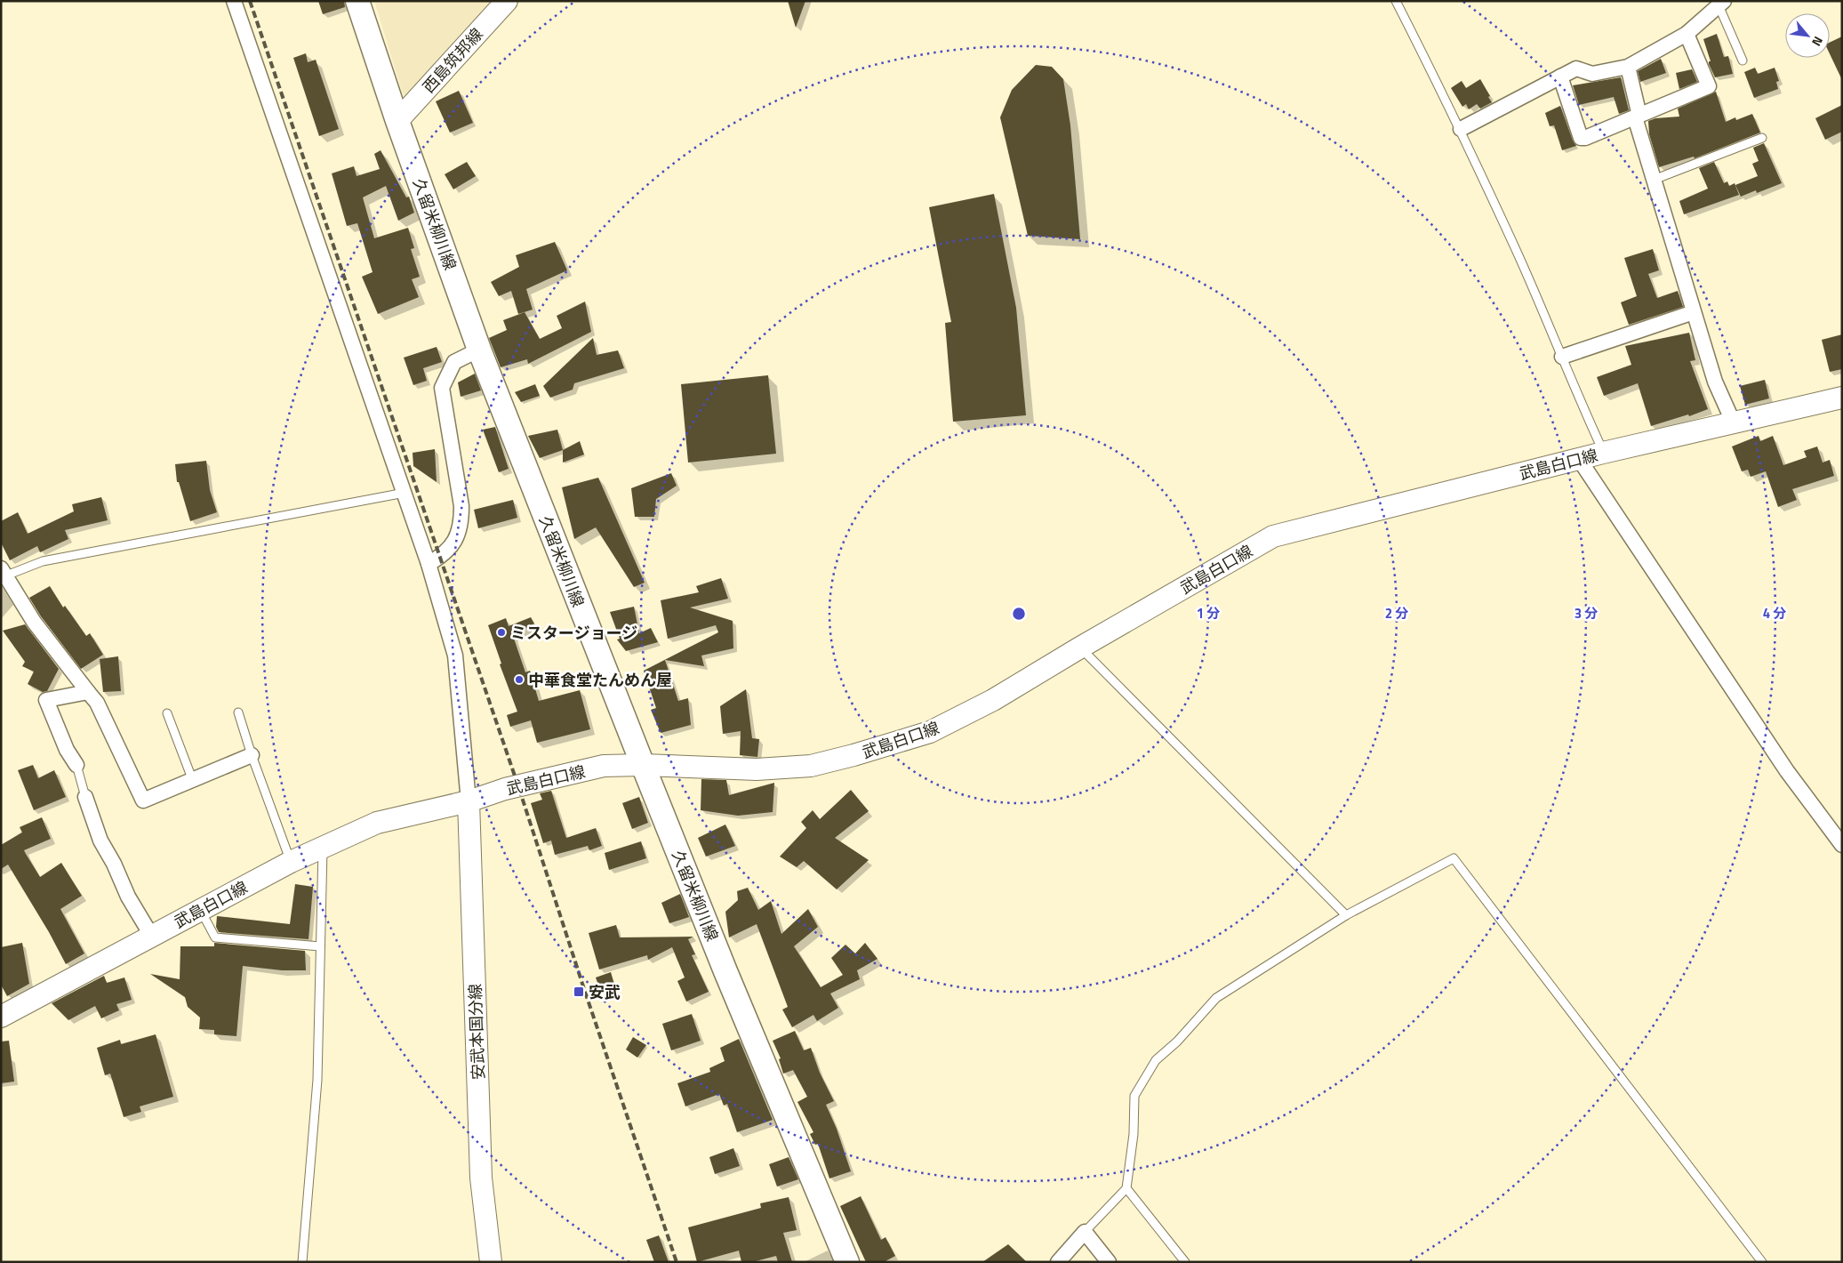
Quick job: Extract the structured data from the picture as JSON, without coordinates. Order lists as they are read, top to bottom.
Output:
{
  "streets": {
    "main road": [
      "西島筑邦線",
      "久留米柳川線",
      "武島白口線",
      "安武本国分線"
    ]
  },
  "crossings": [
    ["西島筑邦線", "久留米柳川線"],
    ["久留米柳川線", "武島白口線"],
    ["武島白口線", "安武本国分線"]
  ],
  "places": {
    "other": ["ミスタージョージ", "中華食堂たんめん屋"],
    "transit": ["安武"]
  },
  "north": "bottom right",
  "rings": [
    "1 分",
    "2 分",
    "3 分",
    "4 分"
  ]
}
